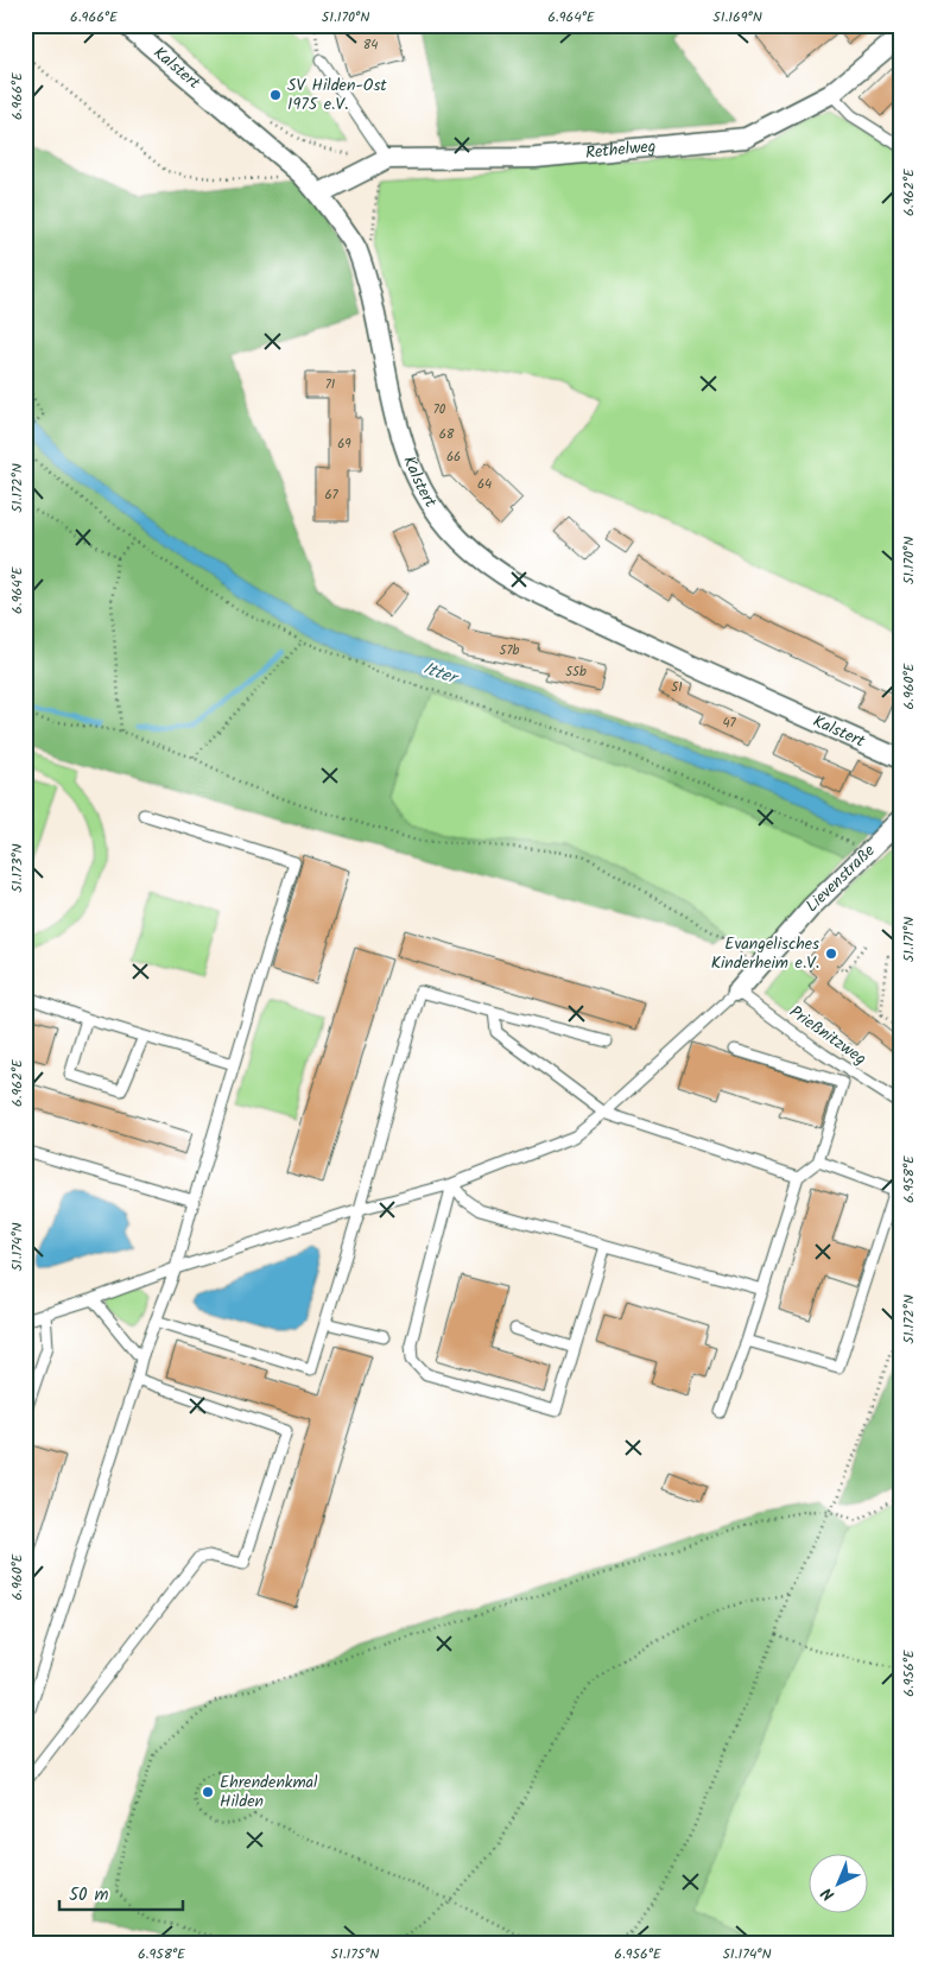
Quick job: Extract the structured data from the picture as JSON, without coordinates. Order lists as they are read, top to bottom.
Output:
{
  "streets": {
    "street": ["Kalstert", "Rethelweg", "Lievenstraße"],
    "lane": ["Prießnitzweg"]
  },
  "crossings": [
    ["Kalstert", "Rethelweg"],
    ["Lievenstraße", "Prießnitzweg"]
  ],
  "water": ["Itter"],
  "places": ["SV Hilden-Ost 1975 e.V.", "Evangelisches Kinderheim e.V.", "Ehrendenkmal Hilden"],
  "house_numbers": [
    "84",
    "71",
    "70",
    "68",
    "69",
    "66",
    "64",
    "67",
    "57b",
    "55b",
    "51",
    "47"
  ],
  "scale_bar": "50 m",
  "north": "bottom left",
  "coordinates": [
    "6.966°E",
    "51.170°N",
    "6.964°E",
    "51.169°N",
    "6.962°E",
    "51.172°N",
    "6.960°E",
    "51.173°N",
    "51.171°N",
    "6.958°E",
    "51.174°N",
    "6.956°E",
    "51.175°N"
  ]
}
